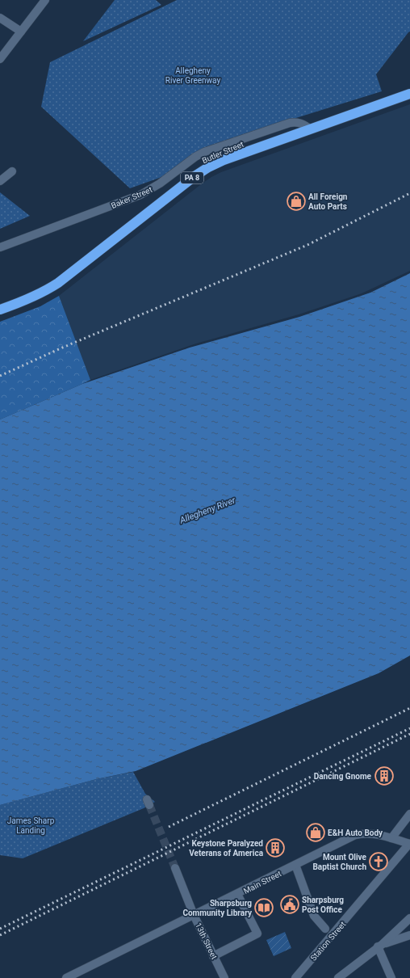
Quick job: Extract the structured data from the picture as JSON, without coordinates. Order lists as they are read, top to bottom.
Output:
{
  "streets": {
    "highway": ["Butler Street", "PA 8"],
    "street": [
      "Baker Street",
      "Main Street",
      "13th Street",
      "Station Street"
    ]
  },
  "crossings": [
    ["Butler Street", "Baker Street"],
    ["Main Street", "13th Street"],
    ["Main Street", "Station Street"]
  ],
  "water": ["Allegheny River"],
  "parks": ["Allegheny River Greenway", "James Sharp Landing"],
  "places": {
    "shop": ["All Foreign Auto Parts", "E&H Auto Body"],
    "building": ["Dancing Gnome", "Keystone Paralyzed Veterans of America"],
    "church": ["Mount Olive Baptist Church"],
    "public building": ["Sharpsburg Post Office"],
    "library": ["Sharpsburg Community Library"]
  }
}
